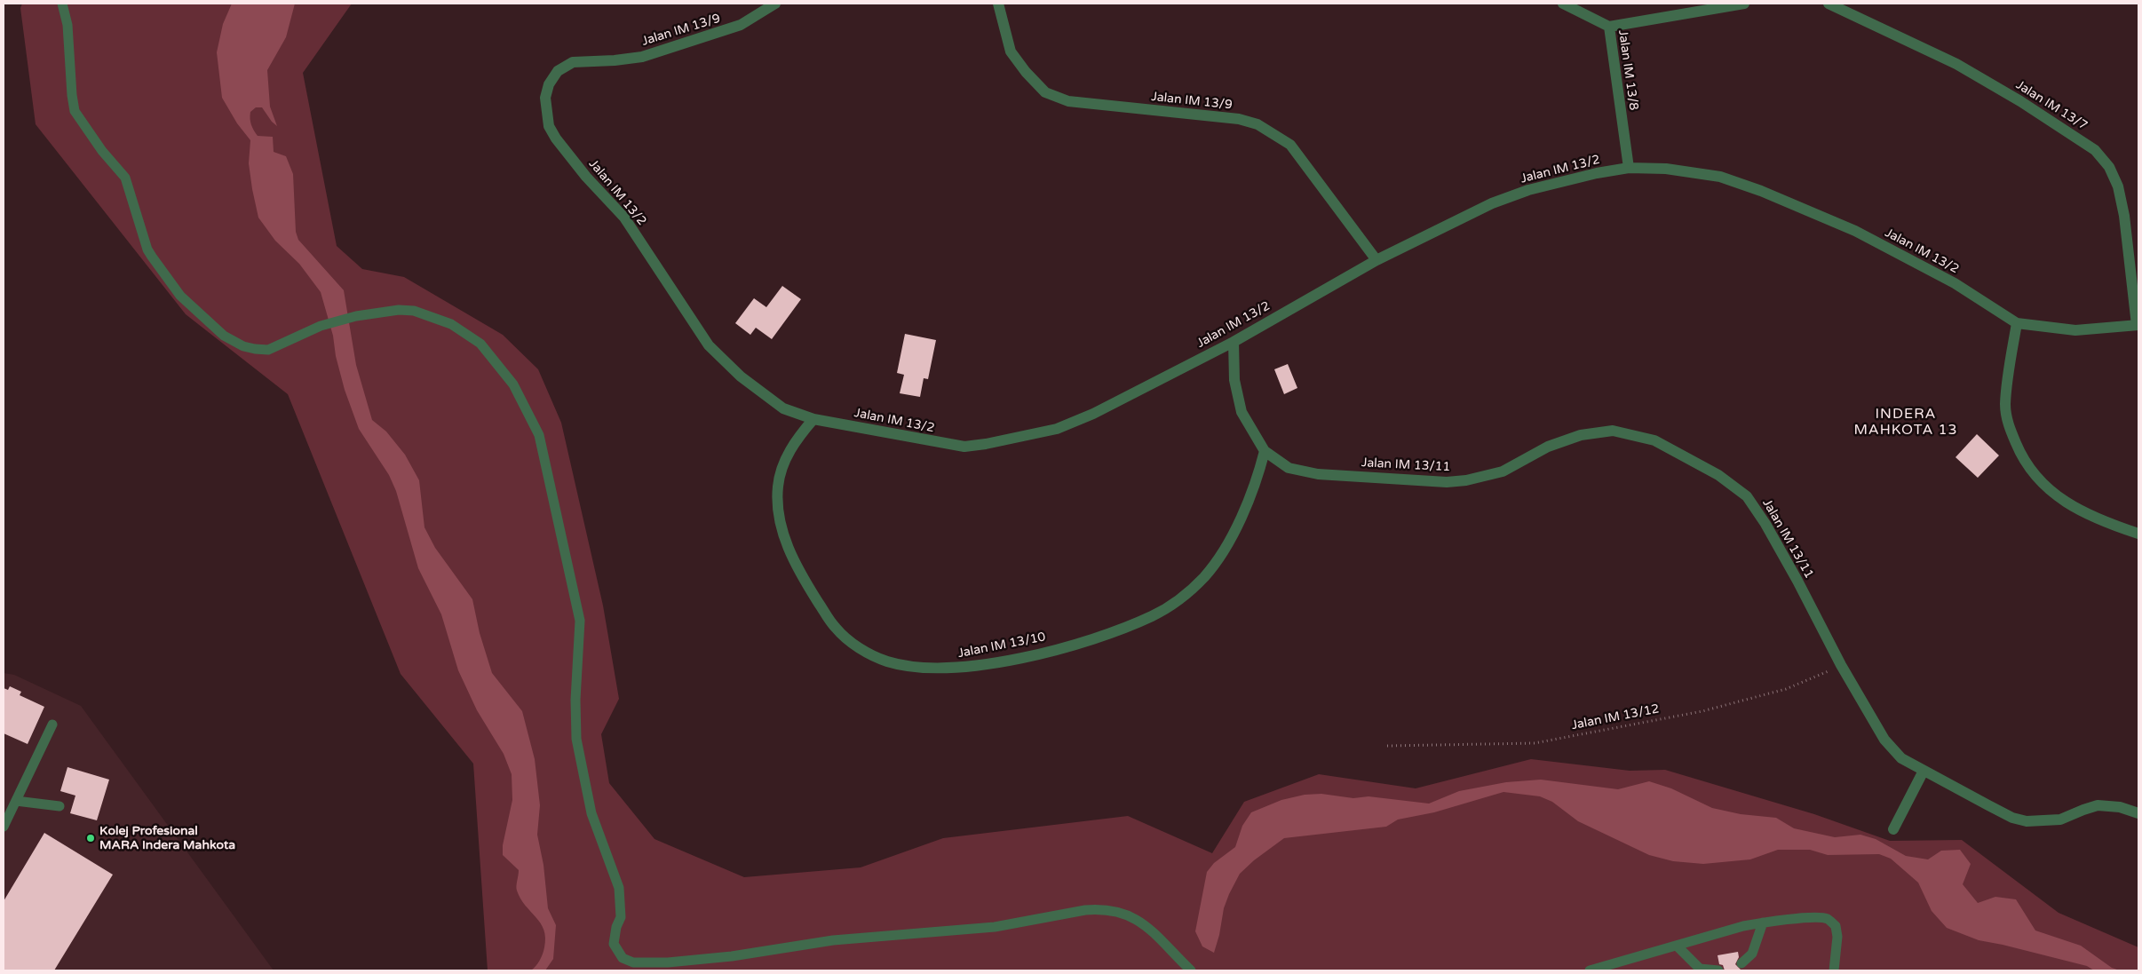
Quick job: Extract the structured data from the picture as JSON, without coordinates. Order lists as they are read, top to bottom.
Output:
{
  "streets": {
    "street": [
      "Jalan IM 13/9",
      "Jalan IM 13/8",
      "Jalan IM 13/7",
      "Jalan IM 13/2",
      "Jalan IM 13/11",
      "Jalan IM 13/10"
    ],
    "path": ["Jalan IM 13/12"]
  },
  "crossings": [
    ["Jalan IM 13/9", "Jalan IM 13/2"],
    ["Jalan IM 13/8", "Jalan IM 13/2"],
    ["Jalan IM 13/7", "Jalan IM 13/2"],
    ["Jalan IM 13/2", "Jalan IM 13/11"],
    ["Jalan IM 13/2", "Jalan IM 13/10"],
    ["Jalan IM 13/11", "Jalan IM 13/10"],
    ["Jalan IM 13/11", "Jalan IM 13/12"]
  ],
  "districts": ["INDERA MAHKOTA 13"],
  "places": ["Kolej Profesional MARA Indera Mahkota"]
}
